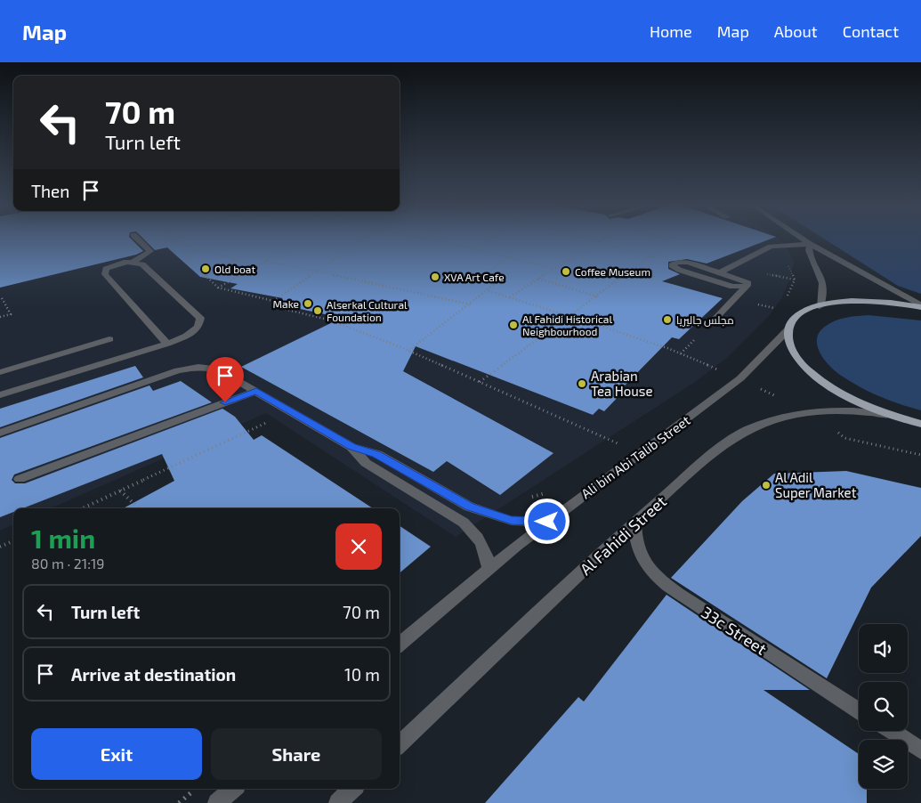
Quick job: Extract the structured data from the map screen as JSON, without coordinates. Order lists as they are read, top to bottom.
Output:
{
  "streets": {
    "street": ["Ali bin Abi Talib Street", "Al Fahidi Street", "33c Street"]
  },
  "crossings": [
    ["Al Fahidi Street", "33c Street"]
  ],
  "places": [
    "Old boat",
    "Coffee Museum",
    "XVA Art Cafe",
    "Make",
    "Alserkal Cultural Foundation",
    "مجلس جاليريا",
    "Al Fahidi Historical Neighbourhood",
    "Arabian Tea House",
    "Al Adil Super Market"
  ],
  "page": {
    "header": "Map",
    "nav": [
      "Home",
      "Map",
      "About",
      "Contact"
    ],
    "turn": ["70 m", "Turn left"],
    "then": "Then",
    "heading": ["1 min", "80 m · 21:19"],
    "list": [
      {
        "name": "Turn left",
        "value": "70 m"
      },
      {
        "name": "Arrive at destination",
        "value": "10 m"
      }
    ],
    "buttons": ["Exit", "Share"]
  }
}
